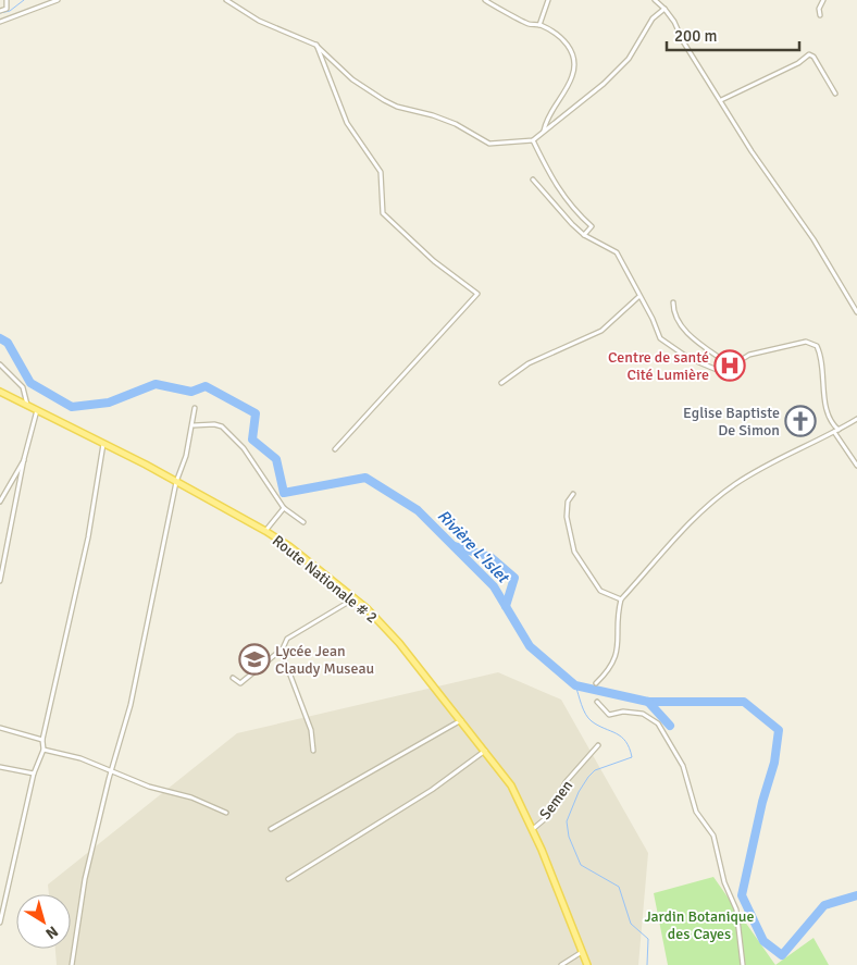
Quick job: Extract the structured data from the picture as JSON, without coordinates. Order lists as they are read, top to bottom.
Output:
{
  "streets": {
    "main road": ["Route Nationale # 2"],
    "street": ["Semen"]
  },
  "crossings": [
    ["Route Nationale # 2", "Semen"]
  ],
  "water": ["Rivière L'Islet"],
  "parks": ["Jardin Botanique des Cayes"],
  "places": {
    "hospital": ["Centre de santé Cité Lumière"],
    "church": ["Eglise Baptiste De Simon"],
    "school or university": ["Lycée Jean Claudy Museau"]
  },
  "scale_bar": "200 m",
  "north": "bottom right"
}
